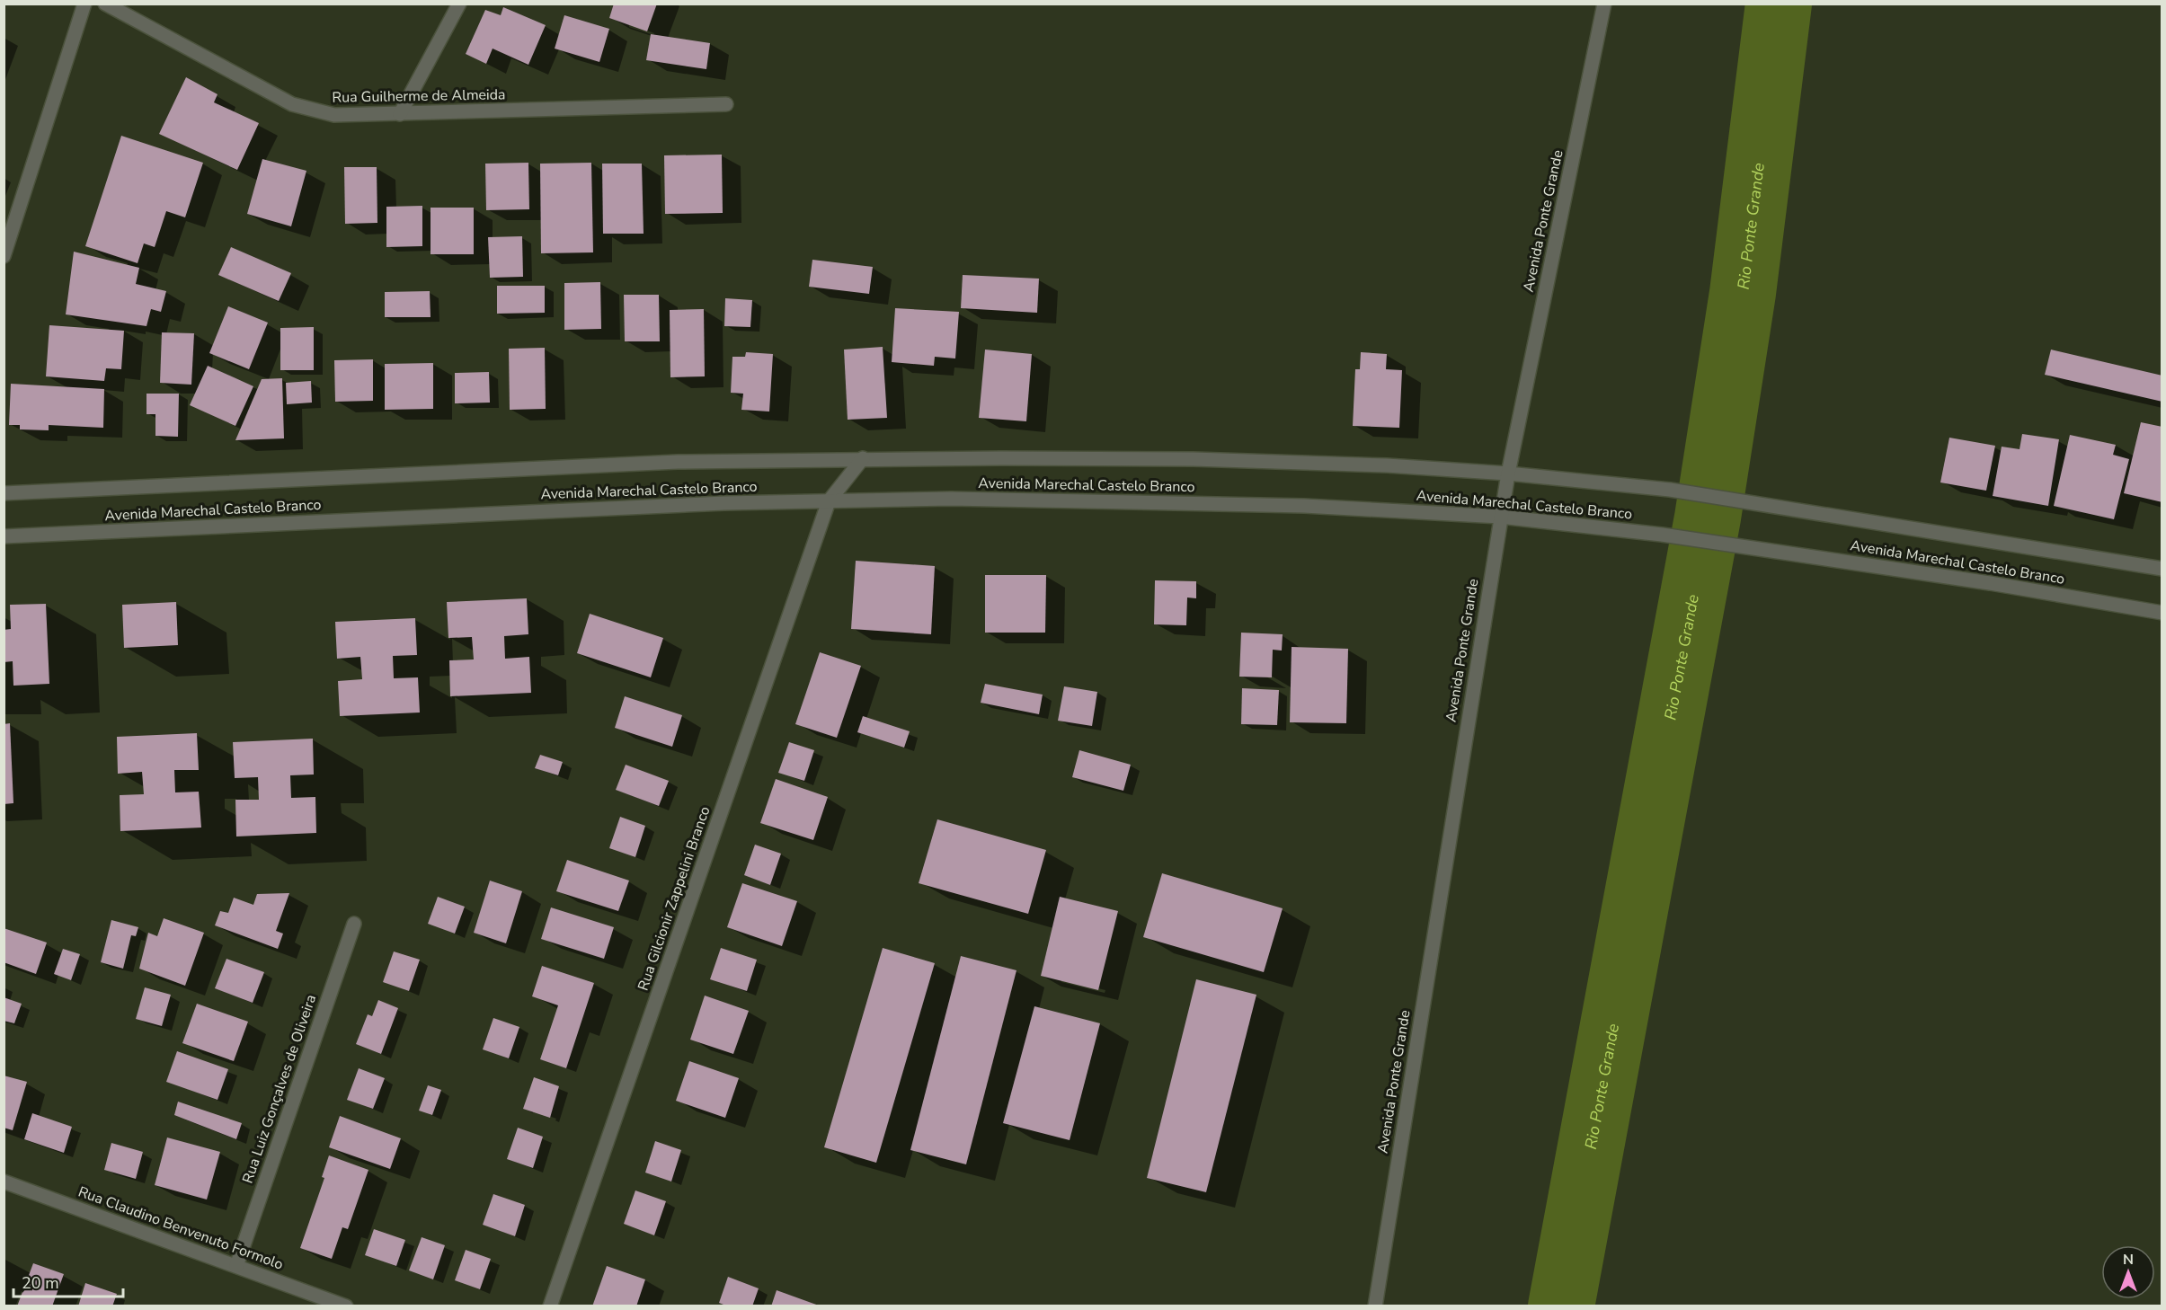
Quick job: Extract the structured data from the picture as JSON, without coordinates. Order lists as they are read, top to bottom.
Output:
{
  "streets": {
    "street": [
      "Rua Guilherme de Almeida",
      "Avenida Ponte Grande",
      "Avenida Marechal Castelo Branco",
      "Rua Gilcionir Zappelini Branco",
      "Rua Luiz Gonçalves de Oliveira",
      "Rua Claudino Benvenuto Formolo"
    ]
  },
  "crossings": [
    ["Avenida Ponte Grande", "Avenida Marechal Castelo Branco"],
    ["Avenida Marechal Castelo Branco", "Rua Gilcionir Zappelini Branco"],
    ["Rua Luiz Gonçalves de Oliveira", "Rua Claudino Benvenuto Formolo"]
  ],
  "water": ["Rio Ponte Grande"],
  "scale_bar": "20 m",
  "north": "top"
}
